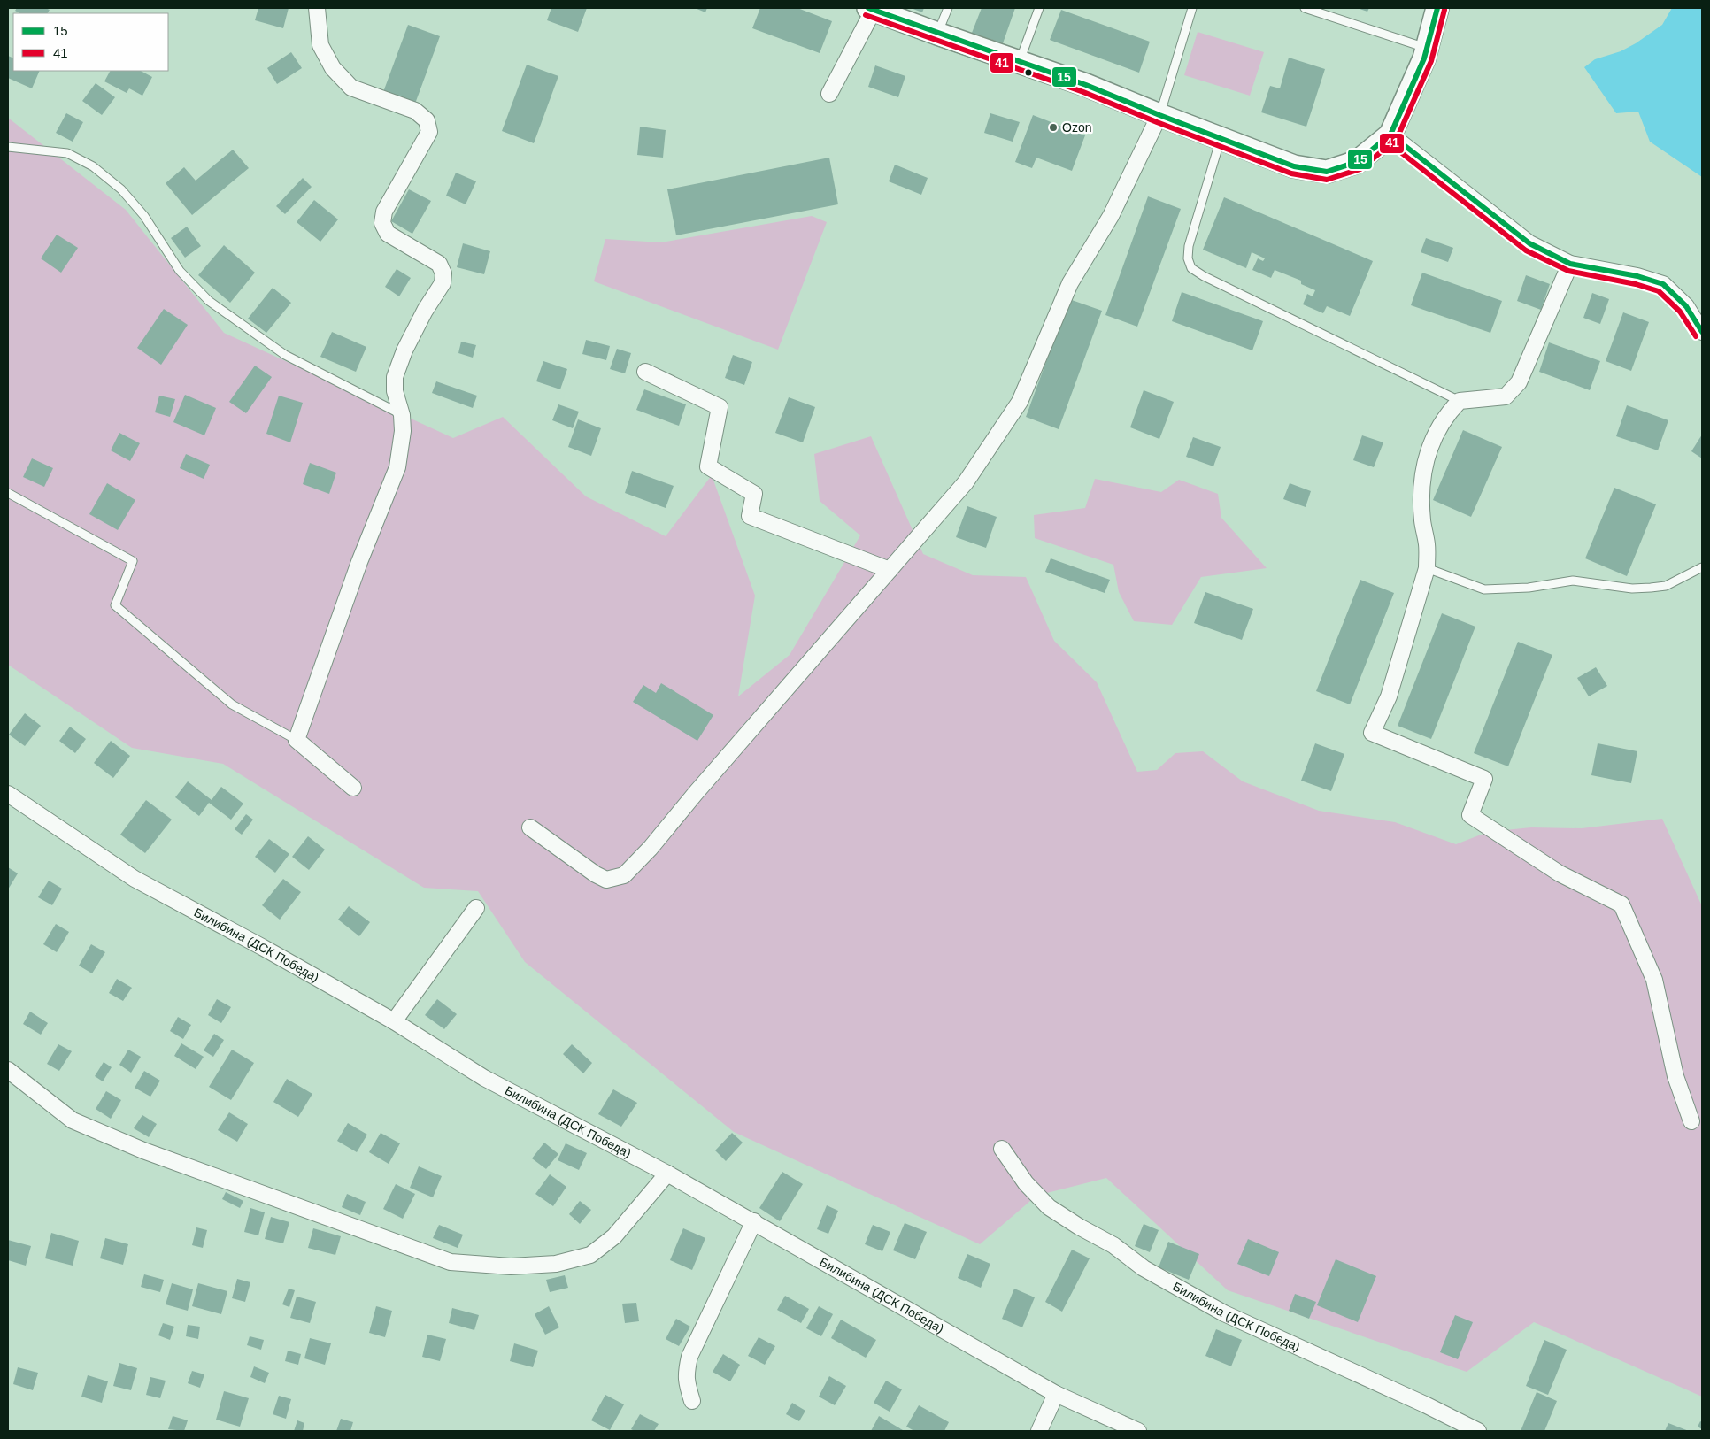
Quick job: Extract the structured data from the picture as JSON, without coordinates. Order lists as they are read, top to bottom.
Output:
{
  "streets": {
    "street": ["Билибина (ДСК Победа)"]
  },
  "places": ["Ozon"],
  "lines": ["transit line 15", "transit line 41"],
  "legend": ["15", "41"]
}
